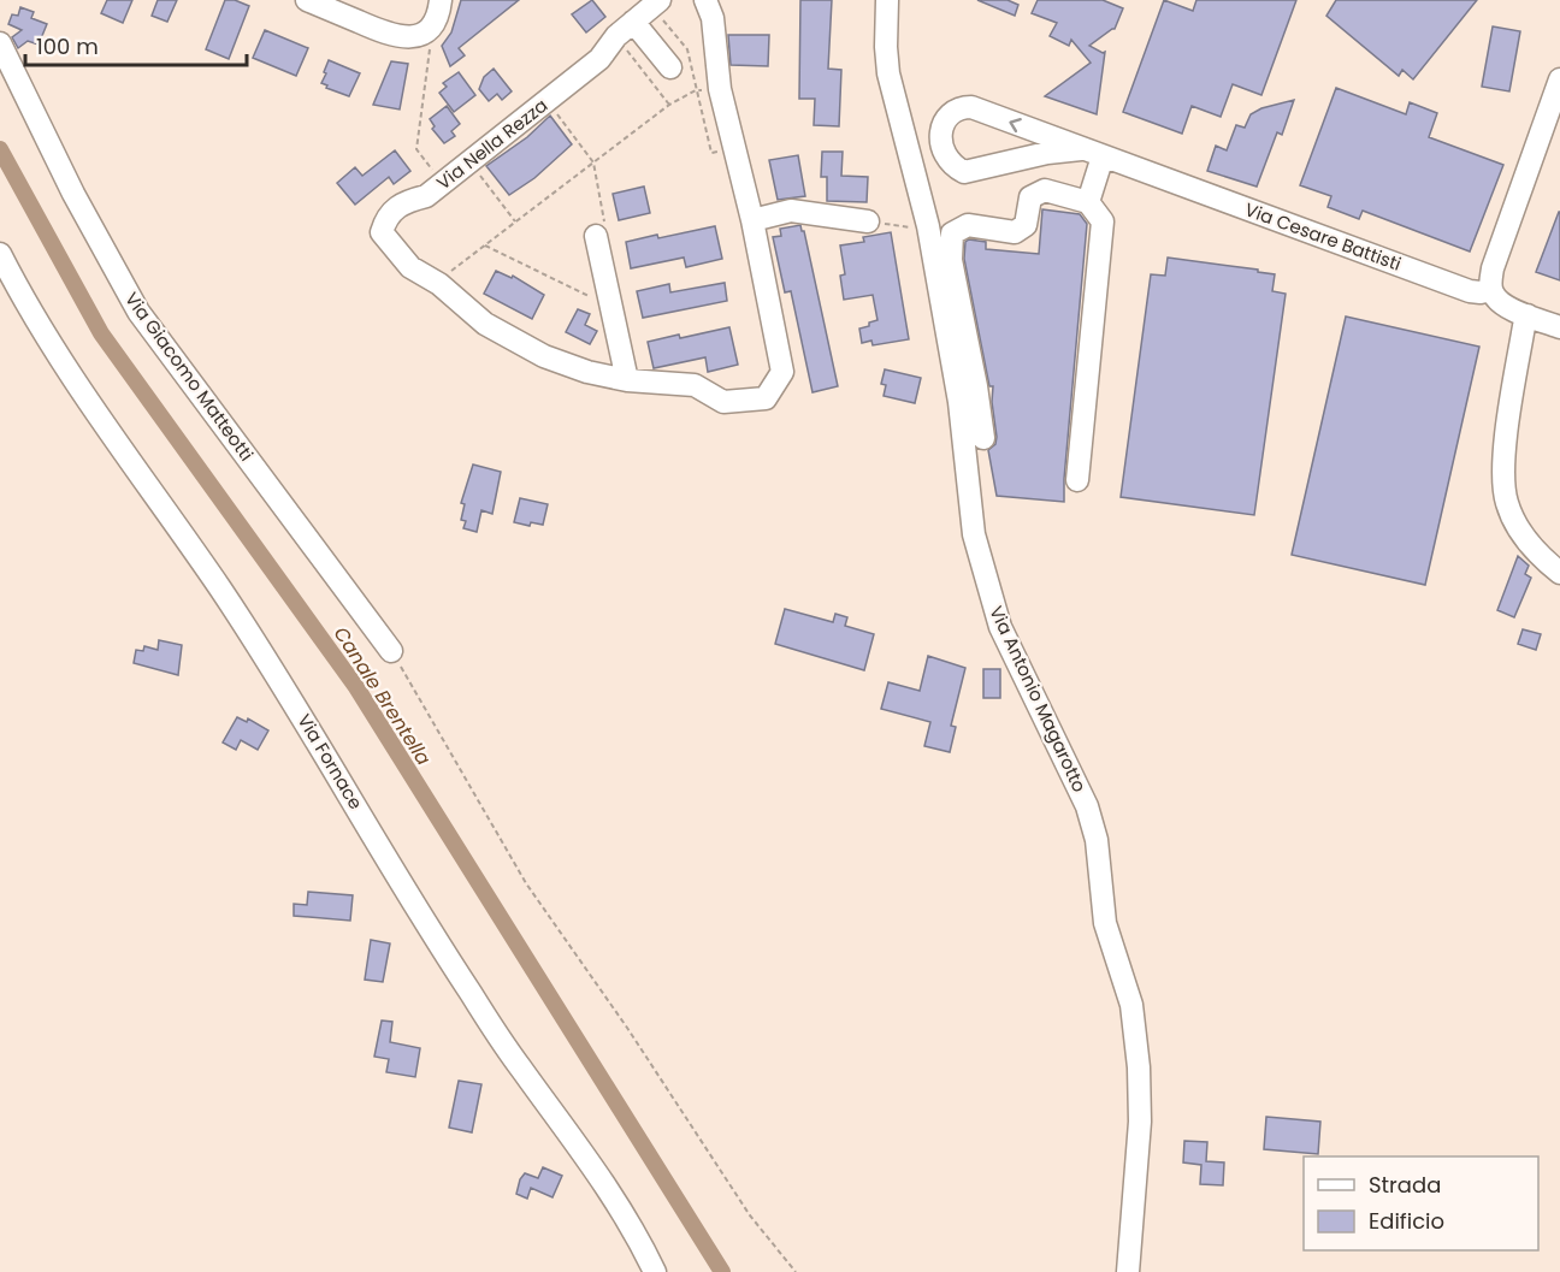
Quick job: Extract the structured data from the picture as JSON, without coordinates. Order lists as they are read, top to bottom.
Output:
{
  "streets": {
    "street": [
      "Via Nella Rezza",
      "Via Cesare Battisti",
      "Via Giacomo Matteotti",
      "Via Antonio Magarotto",
      "Via Fornace"
    ]
  },
  "water": ["Canale Brentella"],
  "legend": ["Strada", "Edificio"],
  "scale_bar": "100 m"
}
